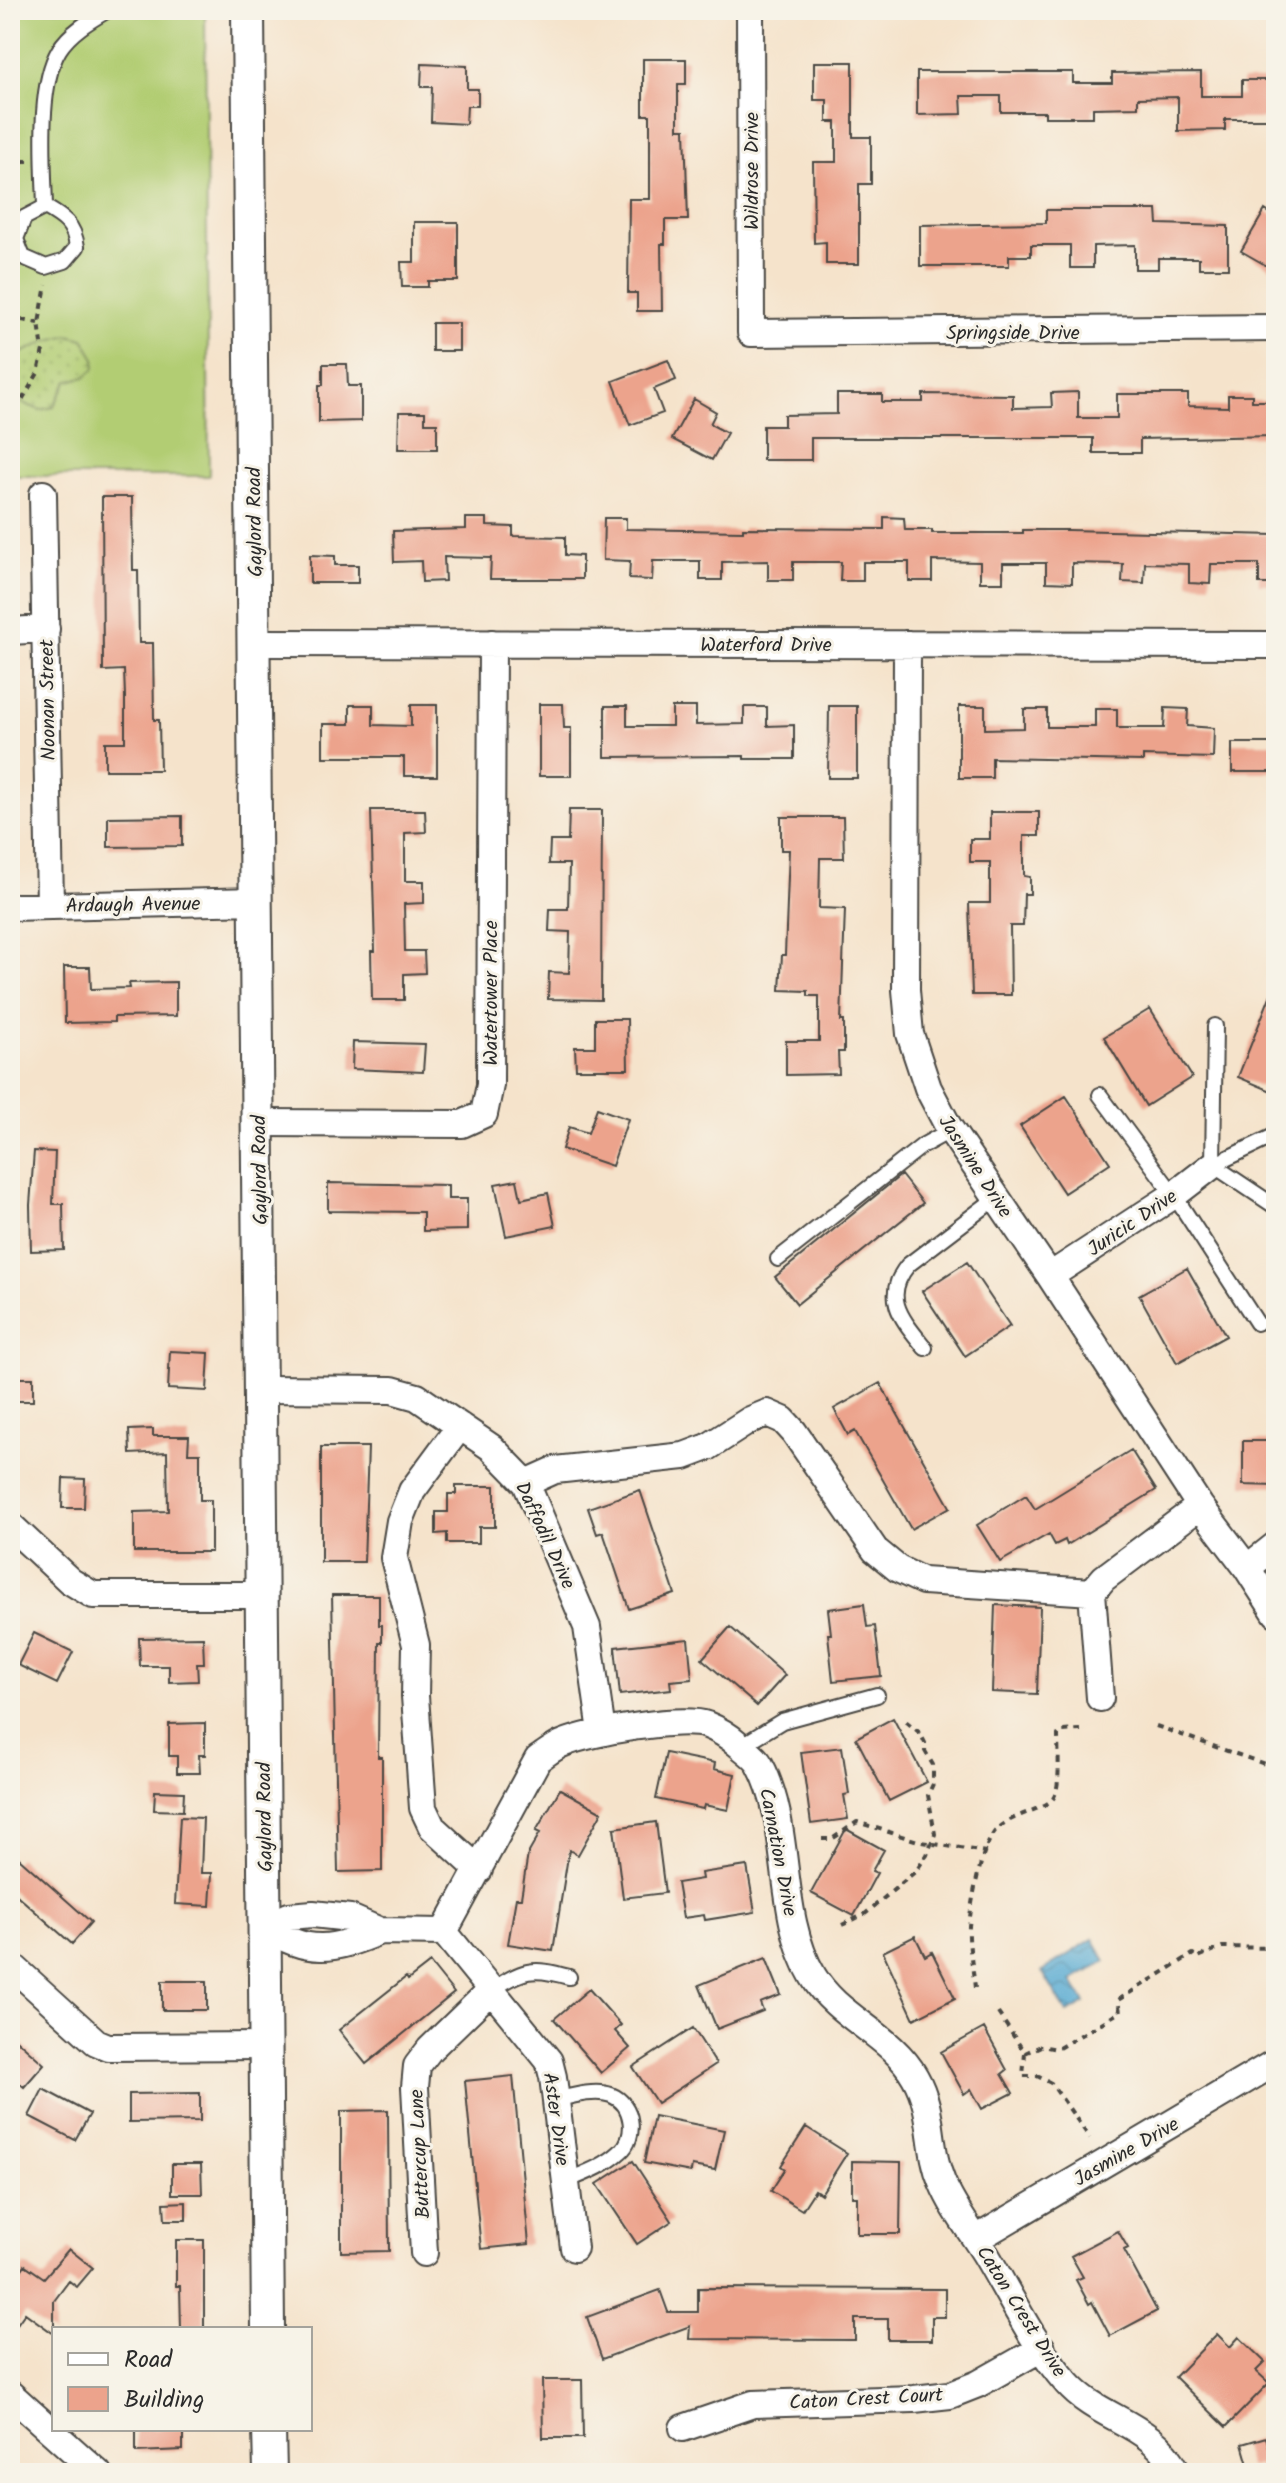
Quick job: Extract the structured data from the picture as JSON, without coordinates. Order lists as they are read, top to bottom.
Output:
{
  "streets": {
    "street": [
      "Wildrose Drive",
      "Springside Drive",
      "Gaylord Road",
      "Waterford Drive",
      "Noonan Street",
      "Ardaugh Avenue",
      "Watertower Place",
      "Jasmine Drive",
      "Juricic Drive",
      "Daffodil Drive",
      "Carnation Drive",
      "Aster Drive",
      "Buttercup Lane",
      "Caton Crest Drive",
      "Caton Crest Court"
    ]
  },
  "crossings": [
    ["Wildrose Drive", "Springside Drive"],
    ["Gaylord Road", "Waterford Drive"],
    ["Gaylord Road", "Ardaugh Avenue"],
    ["Gaylord Road", "Watertower Place"],
    ["Gaylord Road", "Daffodil Drive"],
    ["Waterford Drive", "Watertower Place"],
    ["Waterford Drive", "Jasmine Drive"],
    ["Noonan Street", "Ardaugh Avenue"],
    ["Jasmine Drive", "Juricic Drive"],
    ["Jasmine Drive", "Carnation Drive"],
    ["Jasmine Drive", "Caton Crest Drive"],
    ["Daffodil Drive", "Carnation Drive"],
    ["Carnation Drive", "Aster Drive"],
    ["Carnation Drive", "Caton Crest Drive"],
    ["Aster Drive", "Buttercup Lane"],
    ["Caton Crest Drive", "Caton Crest Court"]
  ],
  "legend": ["Road", "Building"]
}
